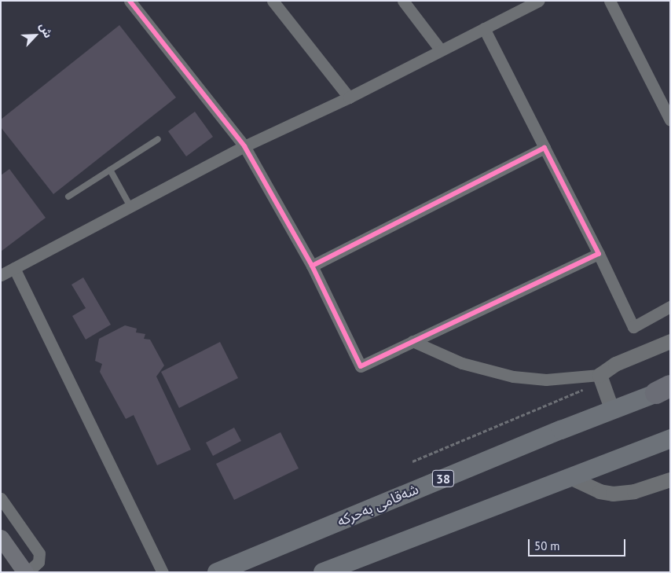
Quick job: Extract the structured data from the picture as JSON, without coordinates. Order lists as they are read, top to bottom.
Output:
{
  "streets": {
    "main road": ["38", "شەقامی بەحرکە"]
  },
  "scale_bar": "50 m",
  "north": "top right"
}
